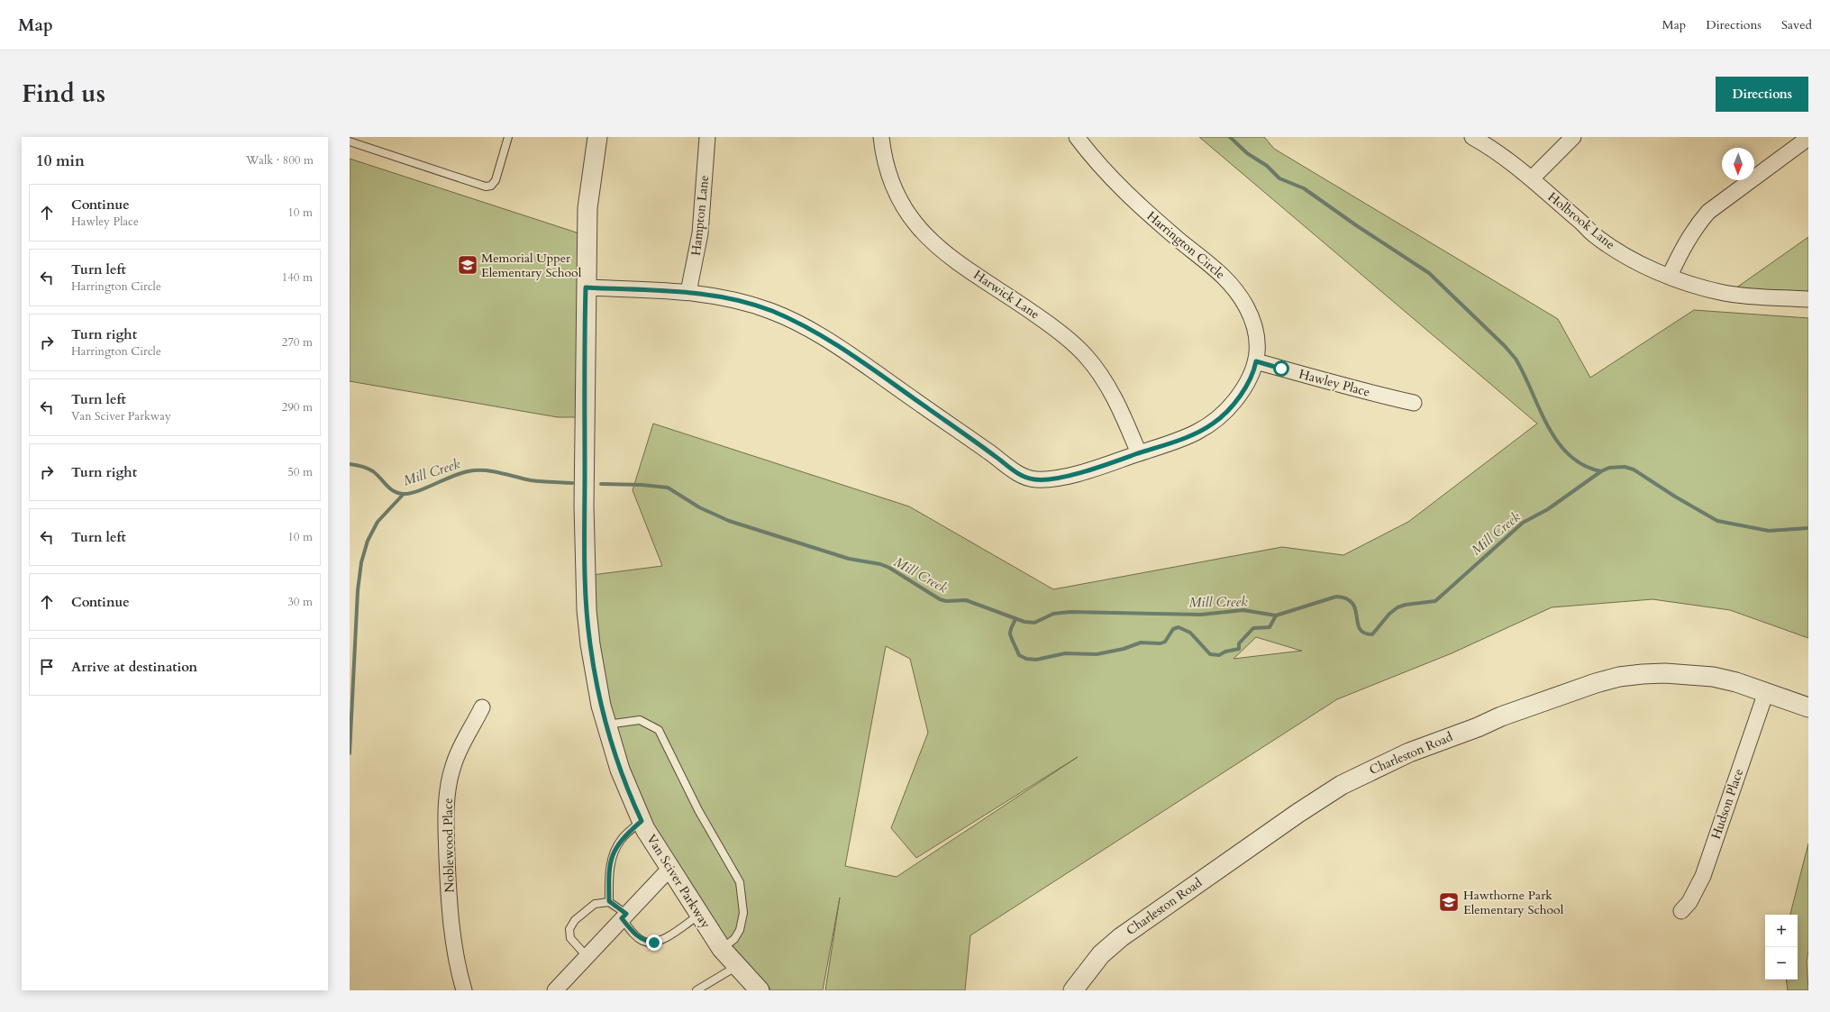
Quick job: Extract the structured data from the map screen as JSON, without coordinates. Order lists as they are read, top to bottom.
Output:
{
  "streets": {
    "street": [
      "Hampton Lane",
      "Holbrook Lane",
      "Harrington Circle",
      "Harwick Lane",
      "Hawley Place",
      "Charleston Road",
      "Hudson Place",
      "Noblewood Place",
      "Van Sciver Parkway"
    ]
  },
  "crossings": [
    ["Hampton Lane", "Harrington Circle"],
    ["Harrington Circle", "Harwick Lane"],
    ["Harrington Circle", "Hawley Place"],
    ["Harrington Circle", "Van Sciver Parkway"],
    ["Charleston Road", "Hudson Place"]
  ],
  "water": ["Mill Creek"],
  "places": {
    "school or university": ["Memorial Upper Elementary School", "Hawthorne Park Elementary School"]
  },
  "north": "bottom",
  "page": {
    "header": "Map",
    "nav": ["Map", "Directions", "Saved"],
    "title": "Find us",
    "buttons": "Directions",
    "heading": ["10 min", "Walk · 800 m"],
    "list": [
      ["Continue", "Hawley Place", "10 m"],
      ["Turn left", "Harrington Circle", "140 m"],
      ["Turn right", "Harrington Circle", "270 m"],
      ["Turn left", "Van Sciver Parkway", "290 m"],
      ["Turn right", "50 m"],
      ["Turn left", "10 m"],
      ["Continue", "30 m"],
      "Arrive at destination"
    ],
    "map_buttons": ["+", "−"]
  }
}
